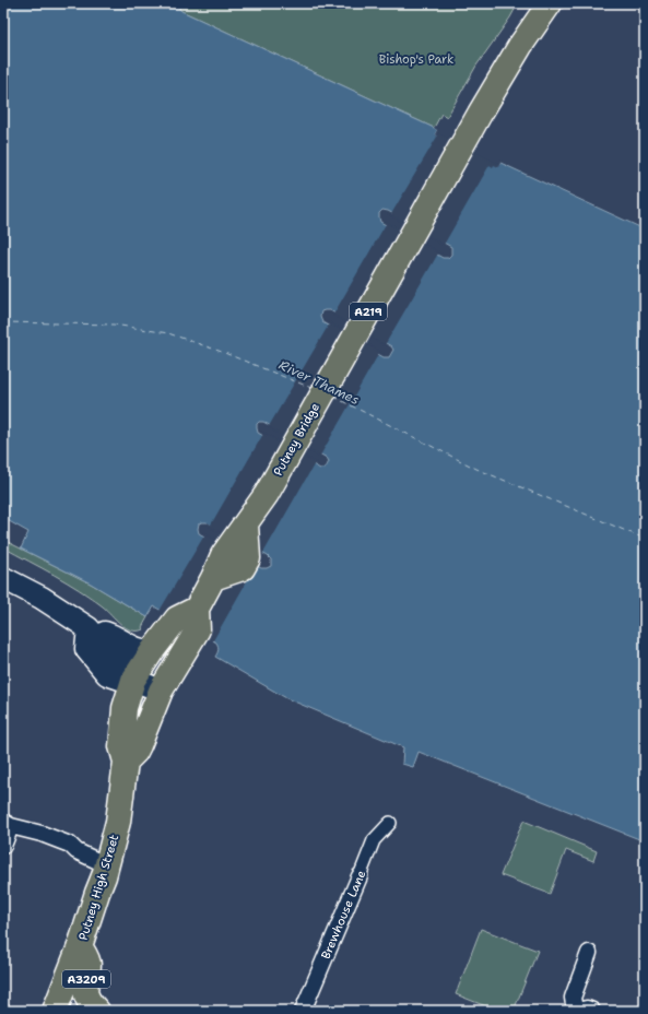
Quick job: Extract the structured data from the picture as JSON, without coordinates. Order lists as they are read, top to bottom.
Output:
{
  "streets": {
    "main road": [
      "A219",
      "Putney Bridge",
      "Putney High Street",
      "A3209"
    ],
    "street": ["Brewhouse Lane"]
  },
  "crossings": [
    ["Putney High Street", "A3209"]
  ],
  "water": ["River Thames"],
  "parks": ["Bishop's Park"]
}
